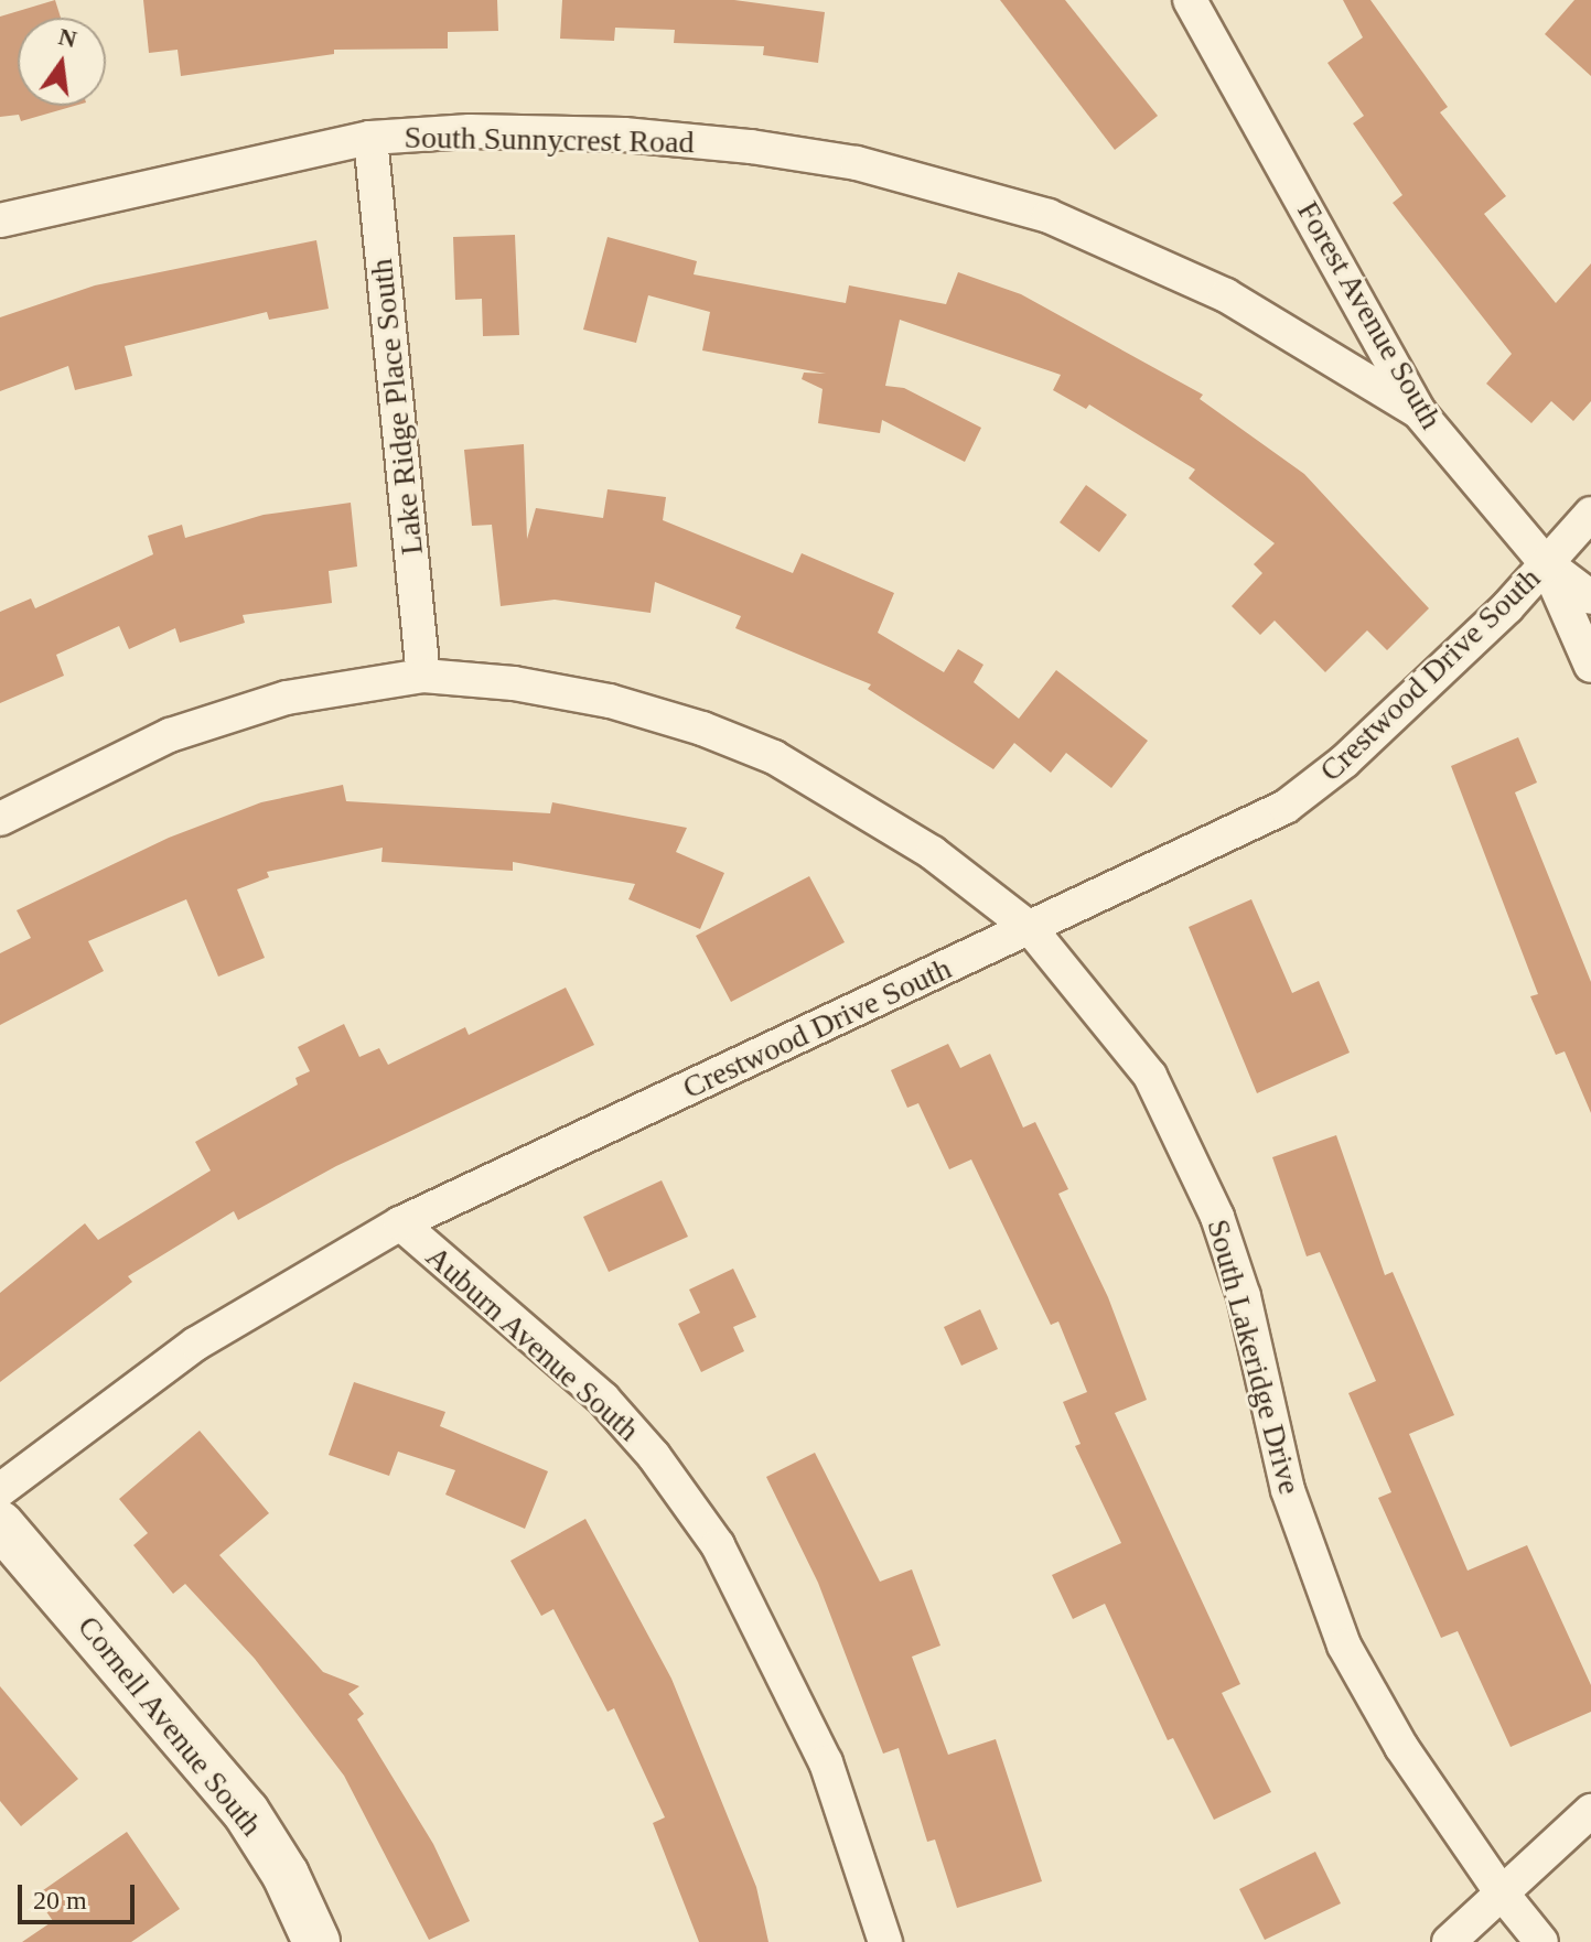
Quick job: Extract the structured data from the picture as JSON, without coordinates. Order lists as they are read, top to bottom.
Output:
{
  "streets": {
    "street": [
      "South Sunnycrest Road",
      "Forest Avenue South",
      "Lake Ridge Place South",
      "Crestwood Drive South",
      "Auburn Avenue South",
      "South Lakeridge Drive",
      "Cornell Avenue South"
    ]
  },
  "crossings": [
    ["South Sunnycrest Road", "Forest Avenue South"],
    ["South Sunnycrest Road", "Lake Ridge Place South"],
    ["Forest Avenue South", "Crestwood Drive South"],
    ["Lake Ridge Place South", "South Lakeridge Drive"],
    ["Crestwood Drive South", "Auburn Avenue South"],
    ["Crestwood Drive South", "South Lakeridge Drive"]
  ],
  "scale_bar": "20 m",
  "north": "top"
}
